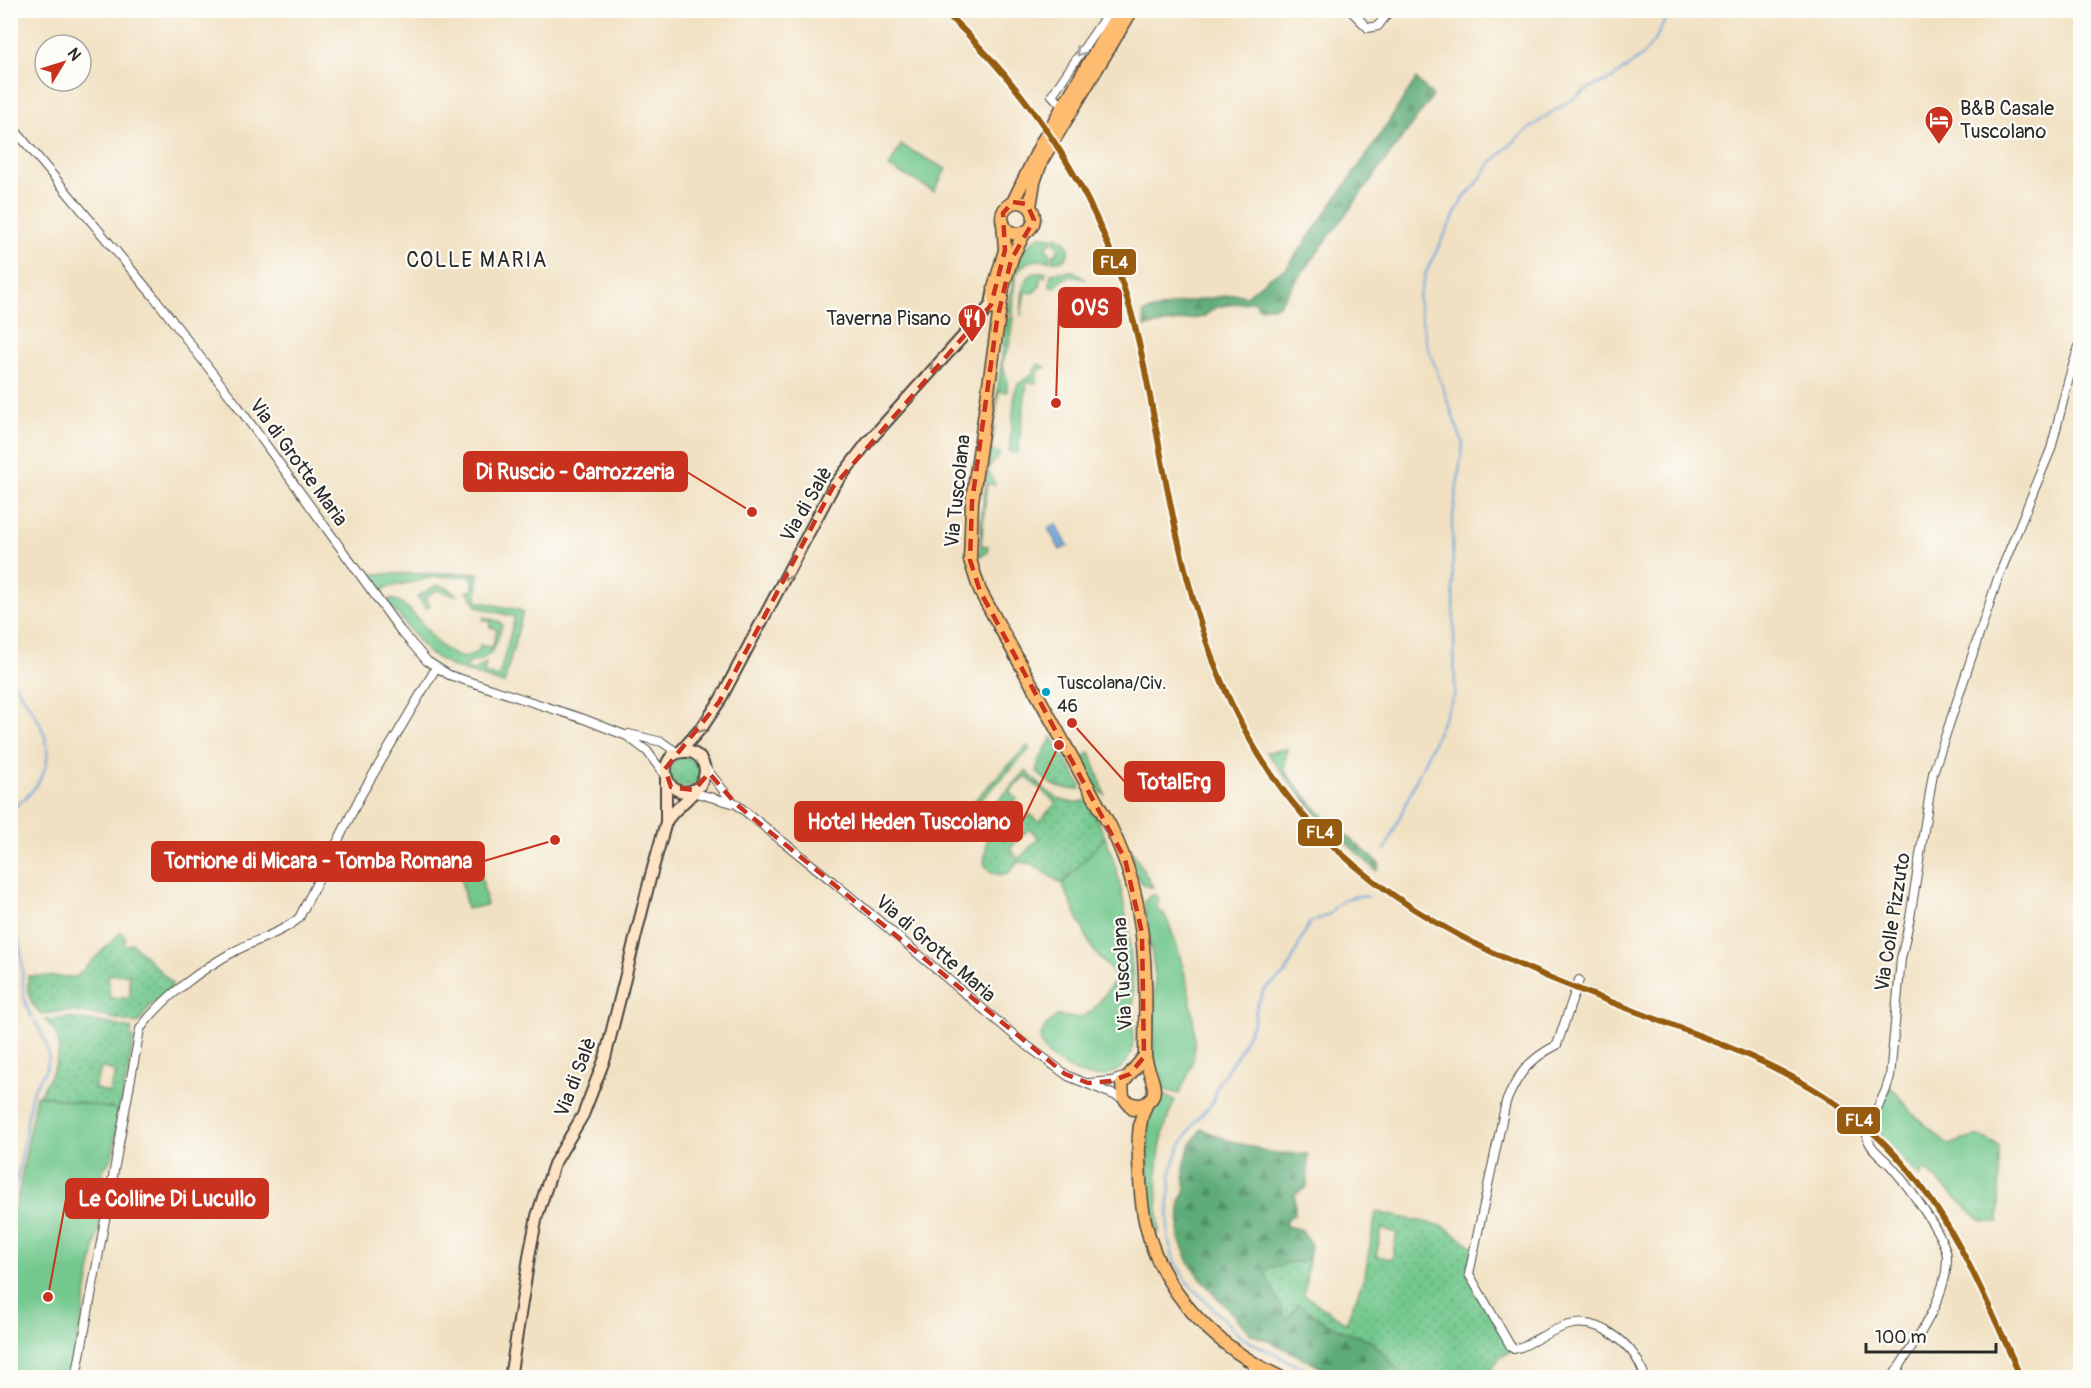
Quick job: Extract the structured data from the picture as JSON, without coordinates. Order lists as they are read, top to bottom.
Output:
{
  "streets": {
    "main road": ["Via Tuscolana", "Via di Salè"],
    "street": ["Via di Grotte Maria", "Via Colle Pizzuto"]
  },
  "crossings": [
    ["Via di Grotte Maria", "Via Tuscolana"],
    ["Via di Grotte Maria", "Via di Salè"],
    ["Via Tuscolana", "Via di Salè"]
  ],
  "one_way": ["Via di Salè"],
  "districts": ["COLLE MARIA"],
  "places": {
    "hotel": ["B&B Casale Tuscolano"],
    "restaurant": ["Taverna Pisano"],
    "other": [
      "OVS",
      "Di Ruscio - Carrozzeria",
      "Tuscolana/Civ. 46",
      "TotalErg",
      "Hotel Heden Tuscolano",
      "Torrione di Micara - Tomba Romana",
      "Le Colline Di Lucullo"
    ]
  },
  "lines": ["transit line FL4"],
  "scale_bar": "100 m",
  "north": "top right"
}
